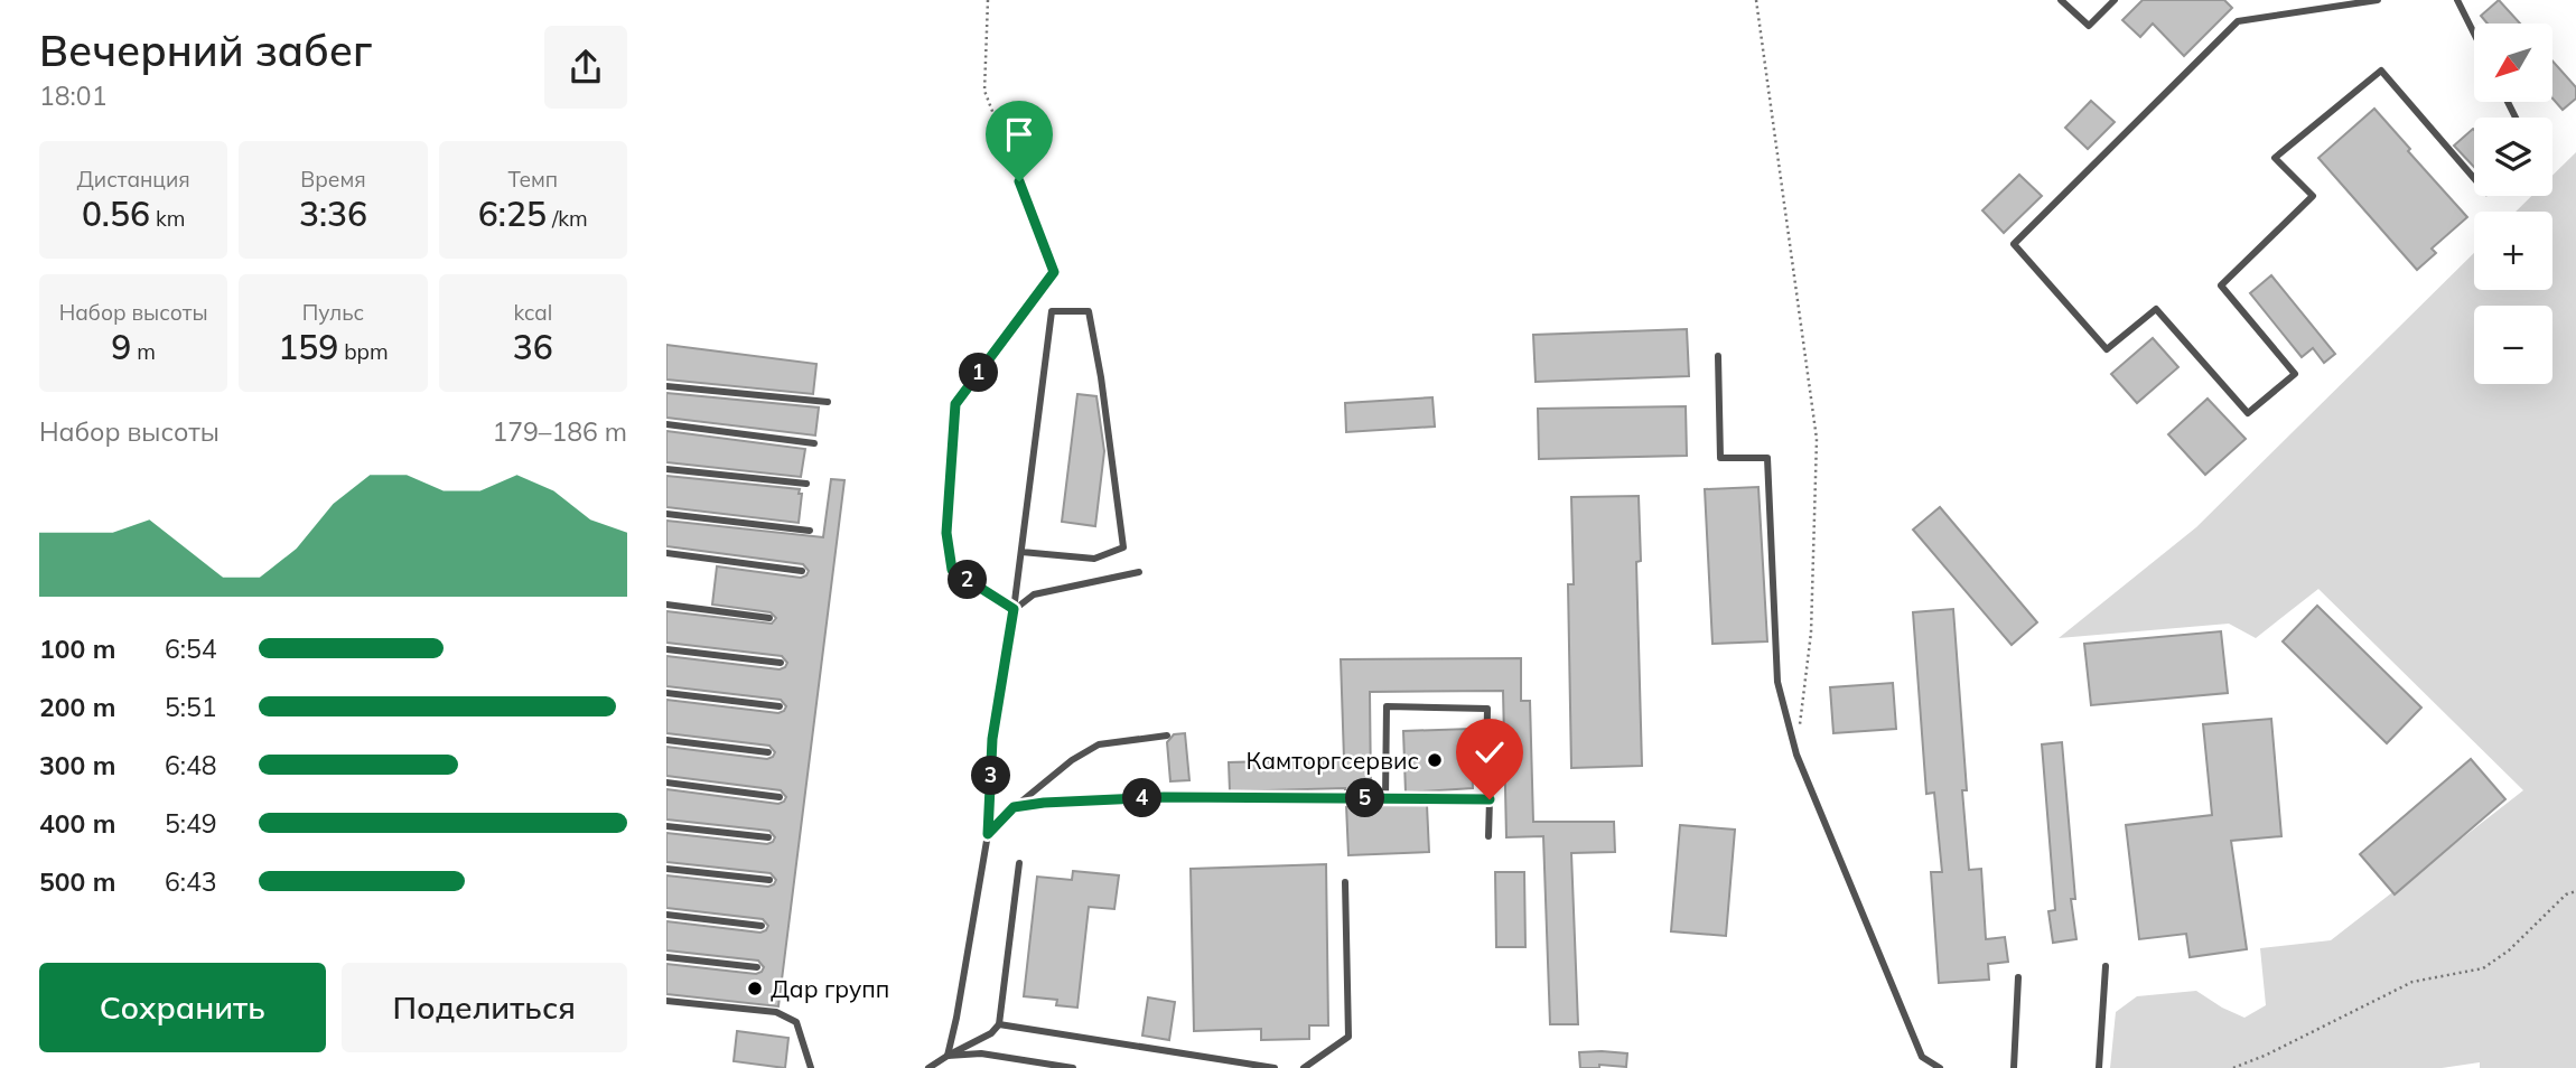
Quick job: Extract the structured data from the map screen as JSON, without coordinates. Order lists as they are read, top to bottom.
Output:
{
  "places": ["Камторгсервис", "Дар групп"],
  "north": "bottom left",
  "page": {
    "heading": ["Вечерний забег", "18:01"],
    "map_buttons": ["+", "−"],
    "stats": [
      ["Дистанция", "0.56 km"],
      ["Время", "3:36"],
      ["Темп", "6:25 /km"],
      ["Набор высоты", "9 m"],
      ["Пульс", "159 bpm"],
      ["kcal", "36"]
    ],
    "pins": [
      "1",
      "2",
      "3",
      "4",
      "5"
    ],
    "chart": ["Набор высоты", "179–186 m"],
    "list": [
      {
        "name": "100 m",
        "note": "6:54"
      },
      {
        "name": "200 m",
        "note": "5:51"
      },
      {
        "name": "300 m",
        "note": "6:48"
      },
      {
        "name": "400 m",
        "note": "5:49"
      },
      {
        "name": "500 m",
        "note": "6:43"
      }
    ],
    "buttons": ["Сохранить", "Поделиться"]
  }
}
